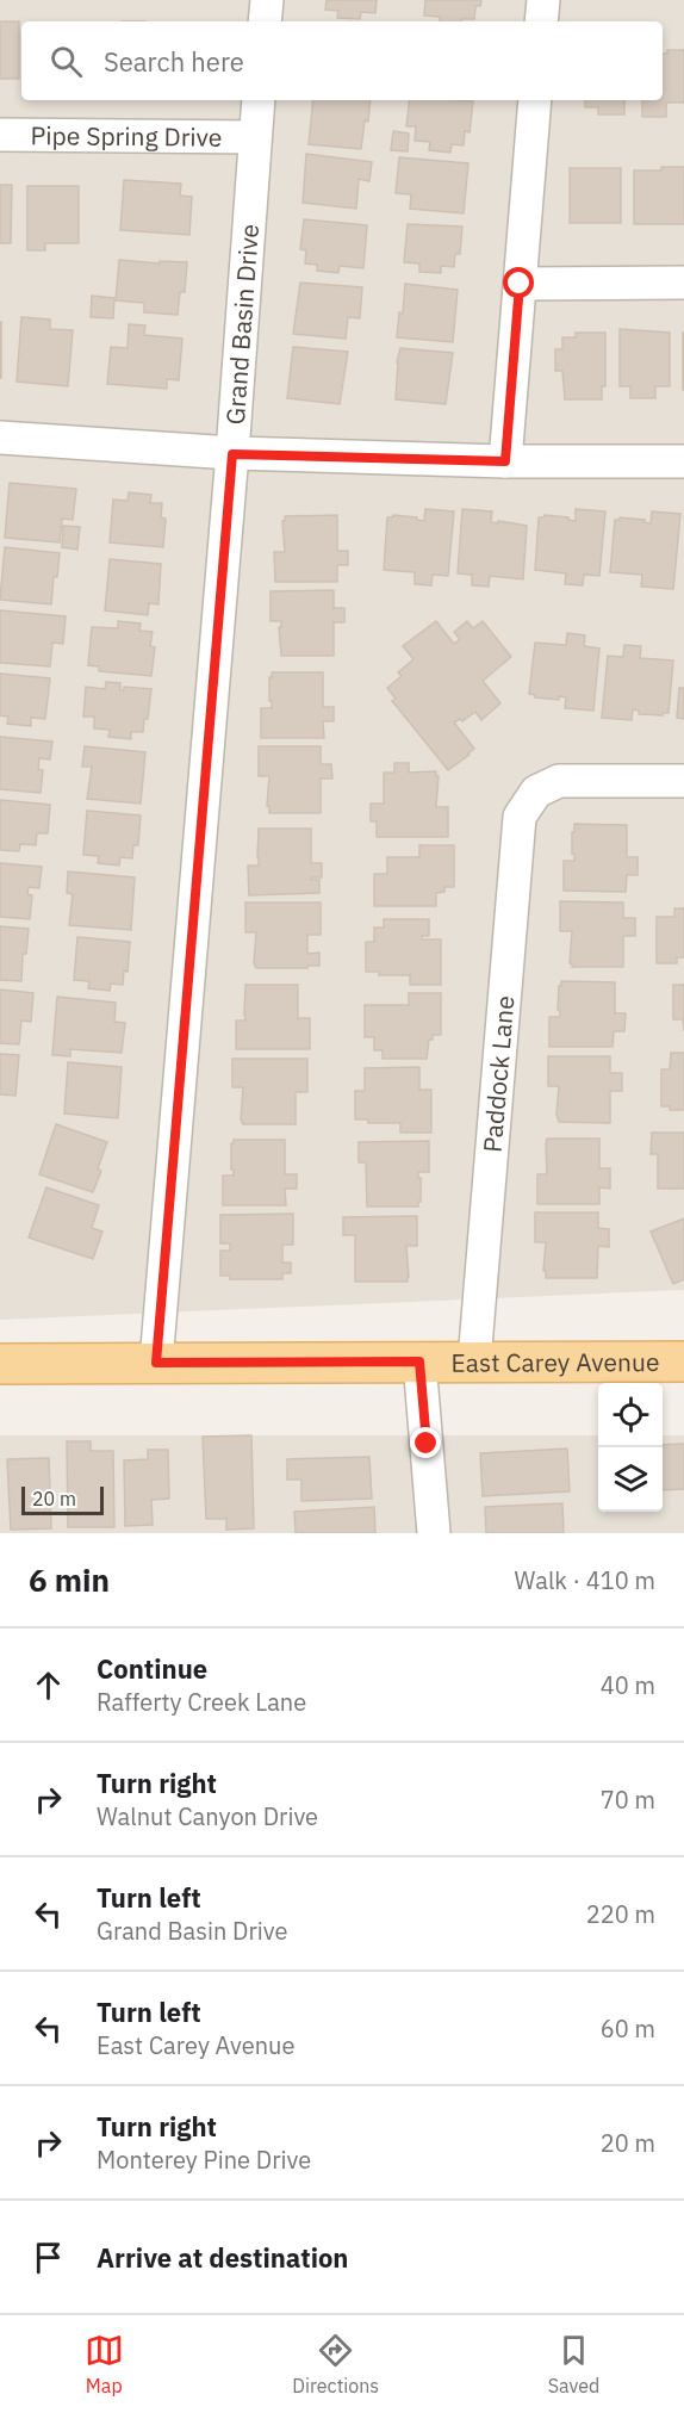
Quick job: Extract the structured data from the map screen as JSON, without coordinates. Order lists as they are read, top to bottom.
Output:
{
  "streets": {
    "main road": ["East Carey Avenue"],
    "street": ["Pipe Spring Drive", "Grand Basin Drive", "Paddock Lane"]
  },
  "crossings": [
    ["Pipe Spring Drive", "Grand Basin Drive"],
    ["Grand Basin Drive", "East Carey Avenue"],
    ["Paddock Lane", "East Carey Avenue"]
  ],
  "scale_bar": "20 m",
  "page": {
    "search": "Search here",
    "scale": "20 m",
    "heading": ["6 min", "Walk · 410 m"],
    "list": [
      ["Continue", "Rafferty Creek Lane", "40 m"],
      ["Turn right", "Walnut Canyon Drive", "70 m"],
      ["Turn left", "Grand Basin Drive", "220 m"],
      ["Turn left", "East Carey Avenue", "60 m"],
      ["Turn right", "Monterey Pine Drive", "20 m"],
      "Arrive at destination"
    ],
    "nav": ["Map", "Directions", "Saved"]
  }
}
